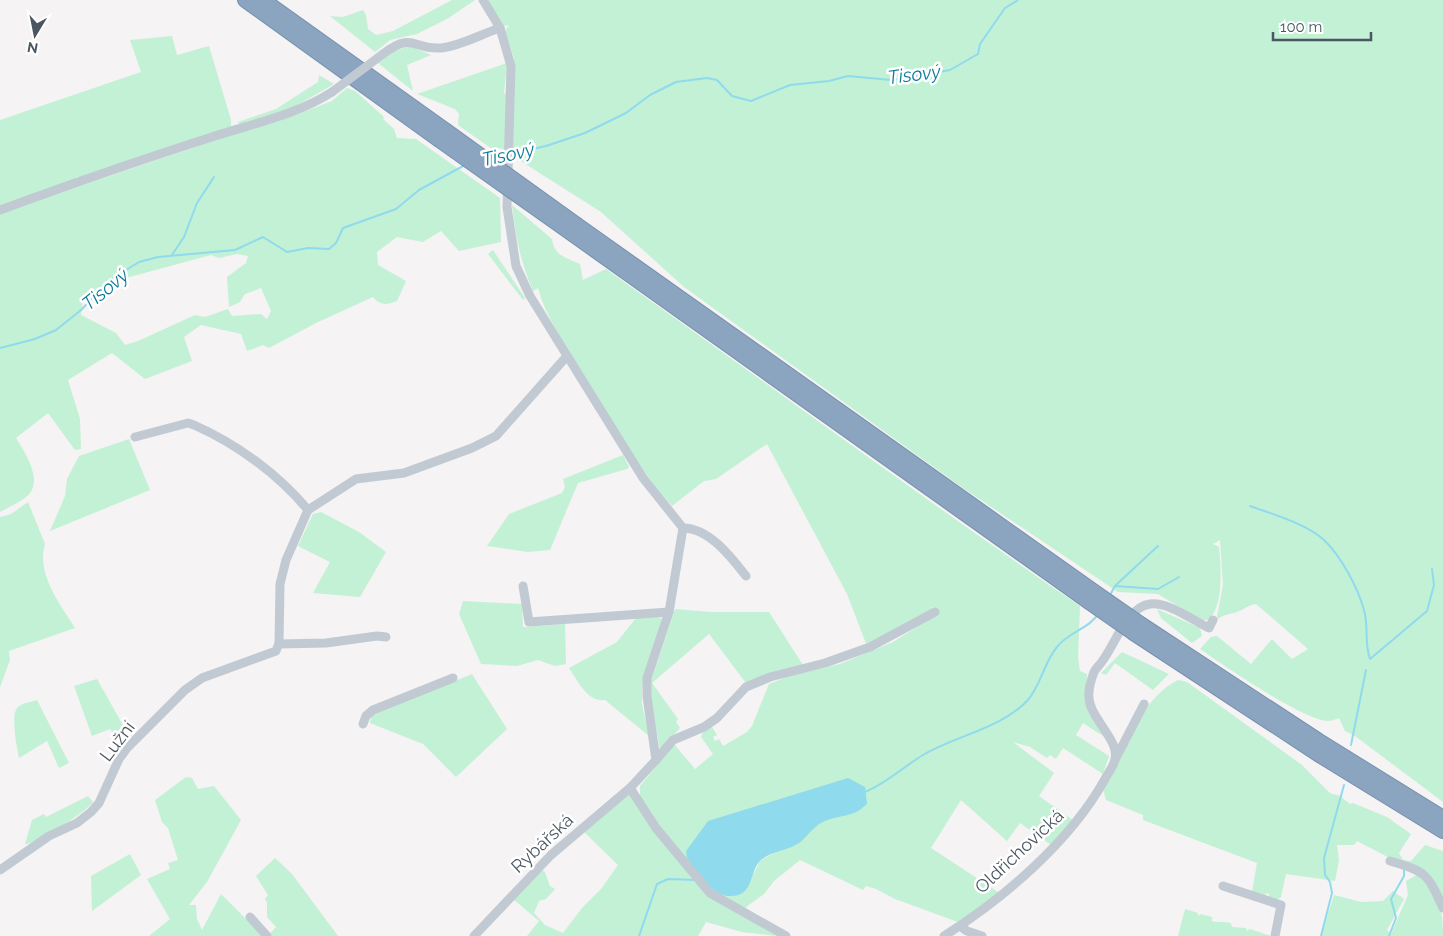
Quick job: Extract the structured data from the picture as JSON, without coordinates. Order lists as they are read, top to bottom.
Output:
{
  "streets": {
    "street": ["Lužní", "Rybářská", "Oldřichovická"]
  },
  "water": ["Tisový"],
  "scale_bar": "100 m",
  "north": "bottom"
}
